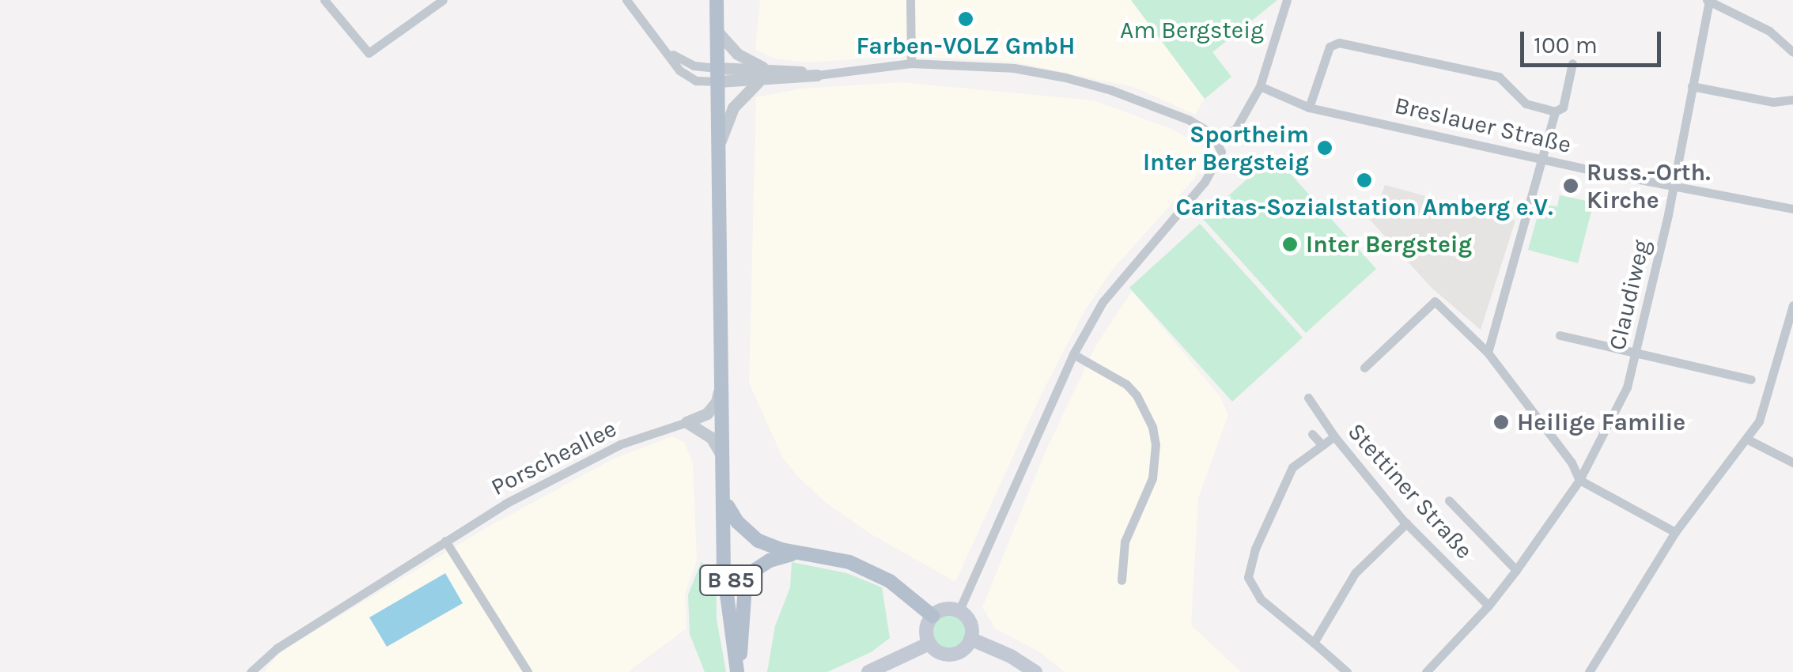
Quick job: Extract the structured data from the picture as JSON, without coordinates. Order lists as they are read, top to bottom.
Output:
{
  "streets": {
    "main road": ["B 85"],
    "street": [
      "Breslauer Straße",
      "Claudiweg",
      "Porscheallee",
      "Stettiner Straße"
    ]
  },
  "crossings": [
    ["Breslauer Straße", "Claudiweg"],
    ["Claudiweg", "Stettiner Straße"]
  ],
  "parks": ["Am Bergsteig"],
  "places": [
    "Farben-VOLZ GmbH",
    "Sportheim Inter Bergsteig",
    "Caritas-Sozialstation Amberg e.V.",
    "Russ.-Orth. Kirche",
    "Inter Bergsteig",
    "Heilige Familie"
  ],
  "scale_bar": "100 m"
}
